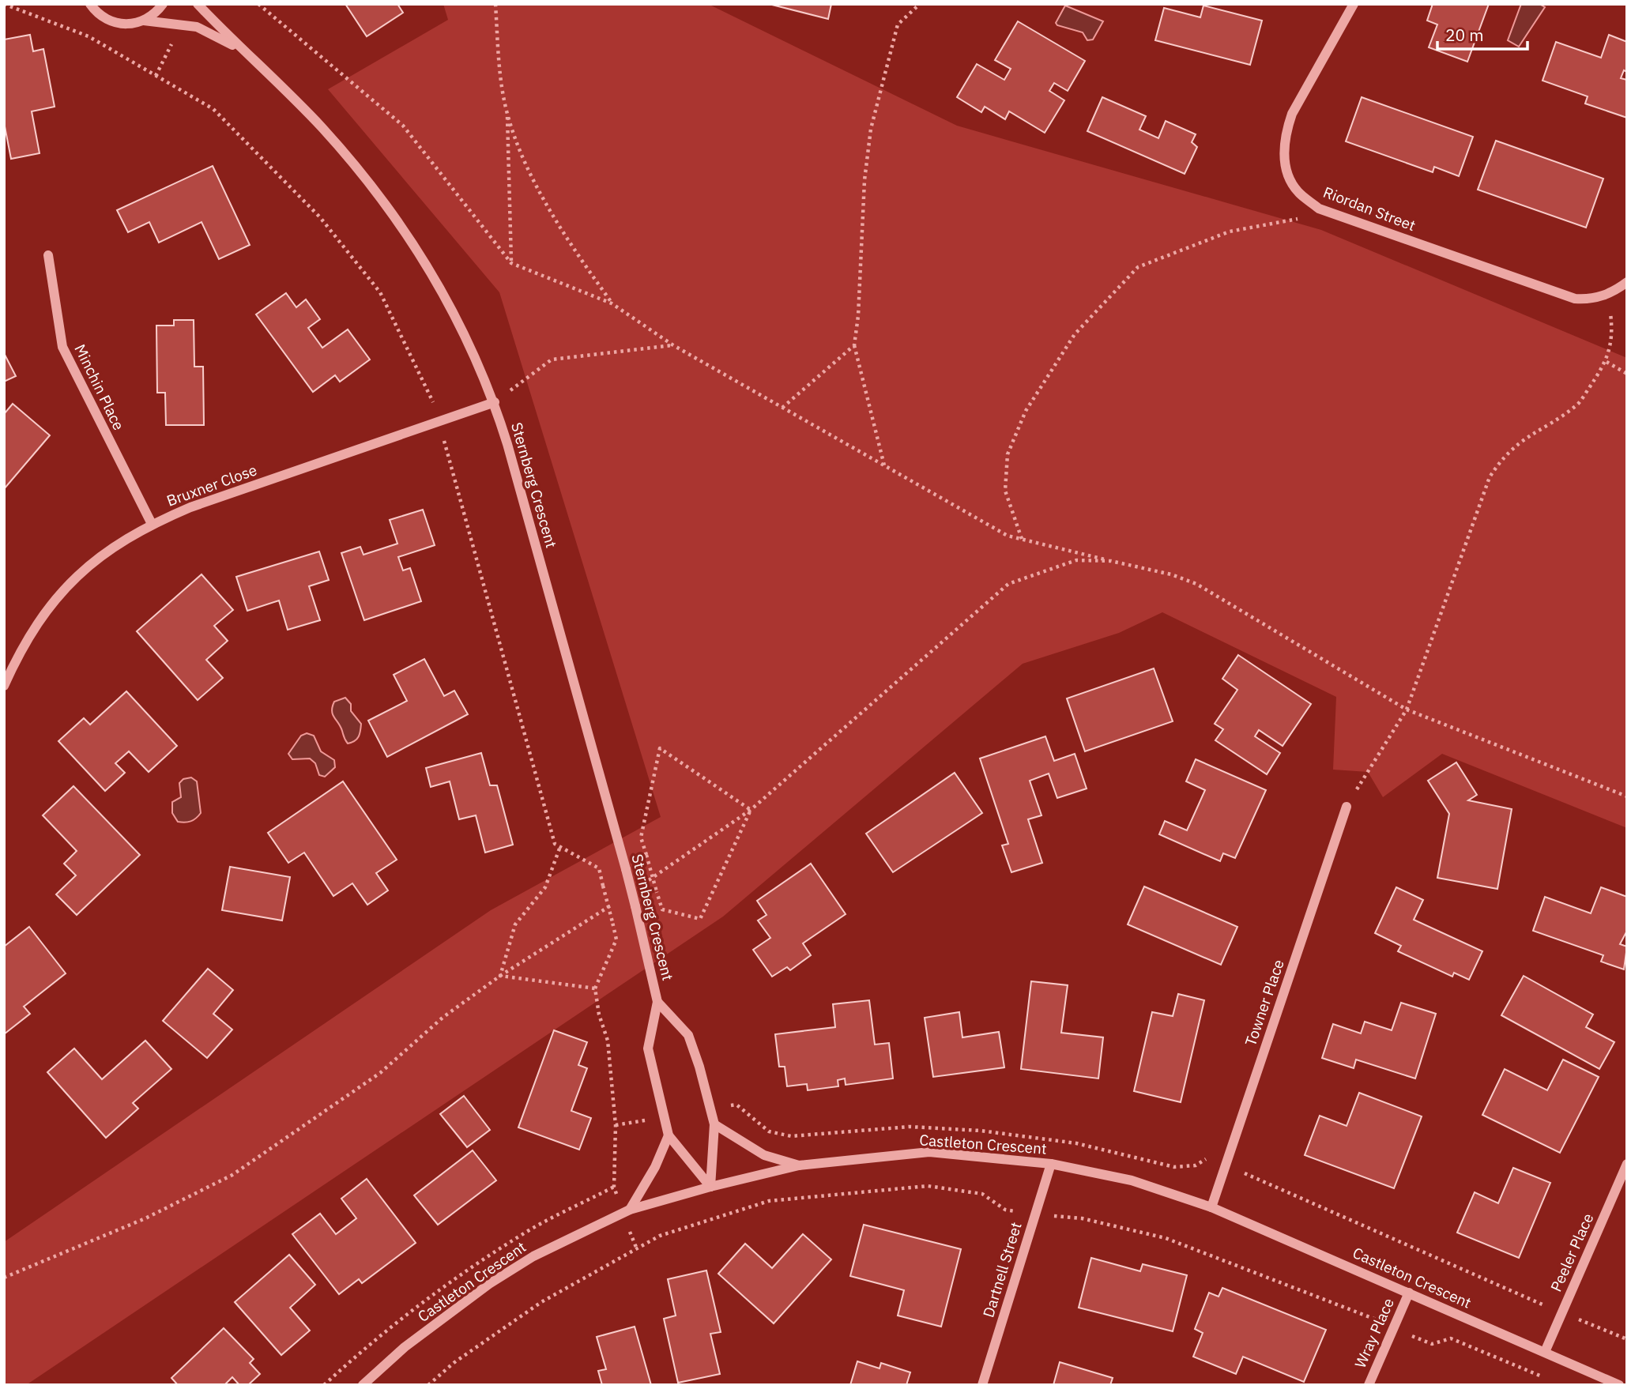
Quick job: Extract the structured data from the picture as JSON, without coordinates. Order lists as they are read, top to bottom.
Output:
{
  "streets": {
    "street": [
      "Riordan Street",
      "Minchin Place",
      "Bruxner Close",
      "Sternberg Crescent",
      "Towner Place",
      "Castleton Crescent",
      "Peeler Place",
      "Dartnell Street",
      "Wray Place"
    ]
  },
  "crossings": [
    ["Minchin Place", "Bruxner Close"],
    ["Bruxner Close", "Sternberg Crescent"],
    ["Sternberg Crescent", "Castleton Crescent"],
    ["Towner Place", "Castleton Crescent"],
    ["Castleton Crescent", "Peeler Place"],
    ["Castleton Crescent", "Dartnell Street"],
    ["Castleton Crescent", "Wray Place"]
  ],
  "scale_bar": "20 m"
}
